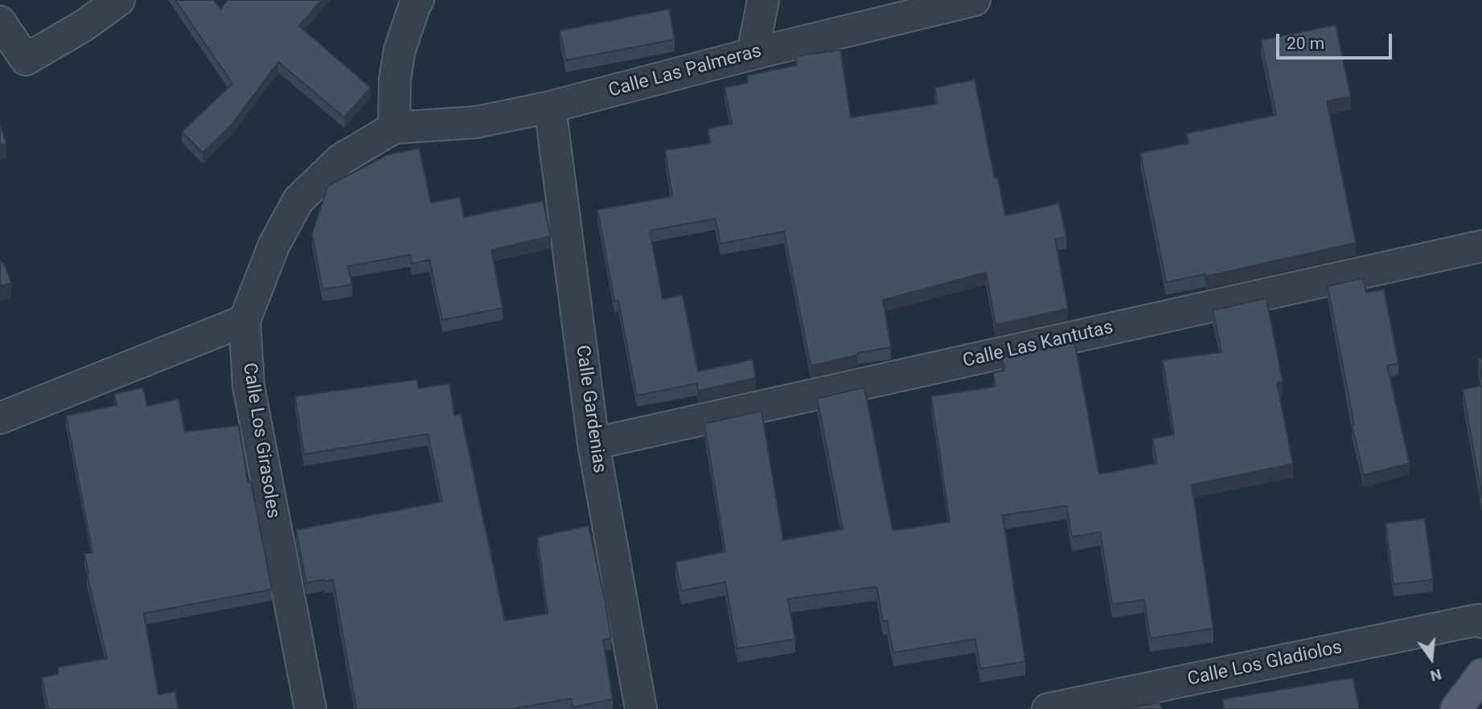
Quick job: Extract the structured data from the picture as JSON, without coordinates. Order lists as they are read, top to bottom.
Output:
{
  "streets": {
    "street": [
      "Calle Las Palmeras",
      "Calle Las Kantutas",
      "Calle Gardenias",
      "Calle Los Girasoles",
      "Calle Los Gladiolos"
    ]
  },
  "crossings": [
    ["Calle Las Palmeras", "Calle Gardenias"],
    ["Calle Las Palmeras", "Calle Los Girasoles"],
    ["Calle Las Kantutas", "Calle Gardenias"]
  ],
  "scale_bar": "20 m",
  "north": "bottom"
}
